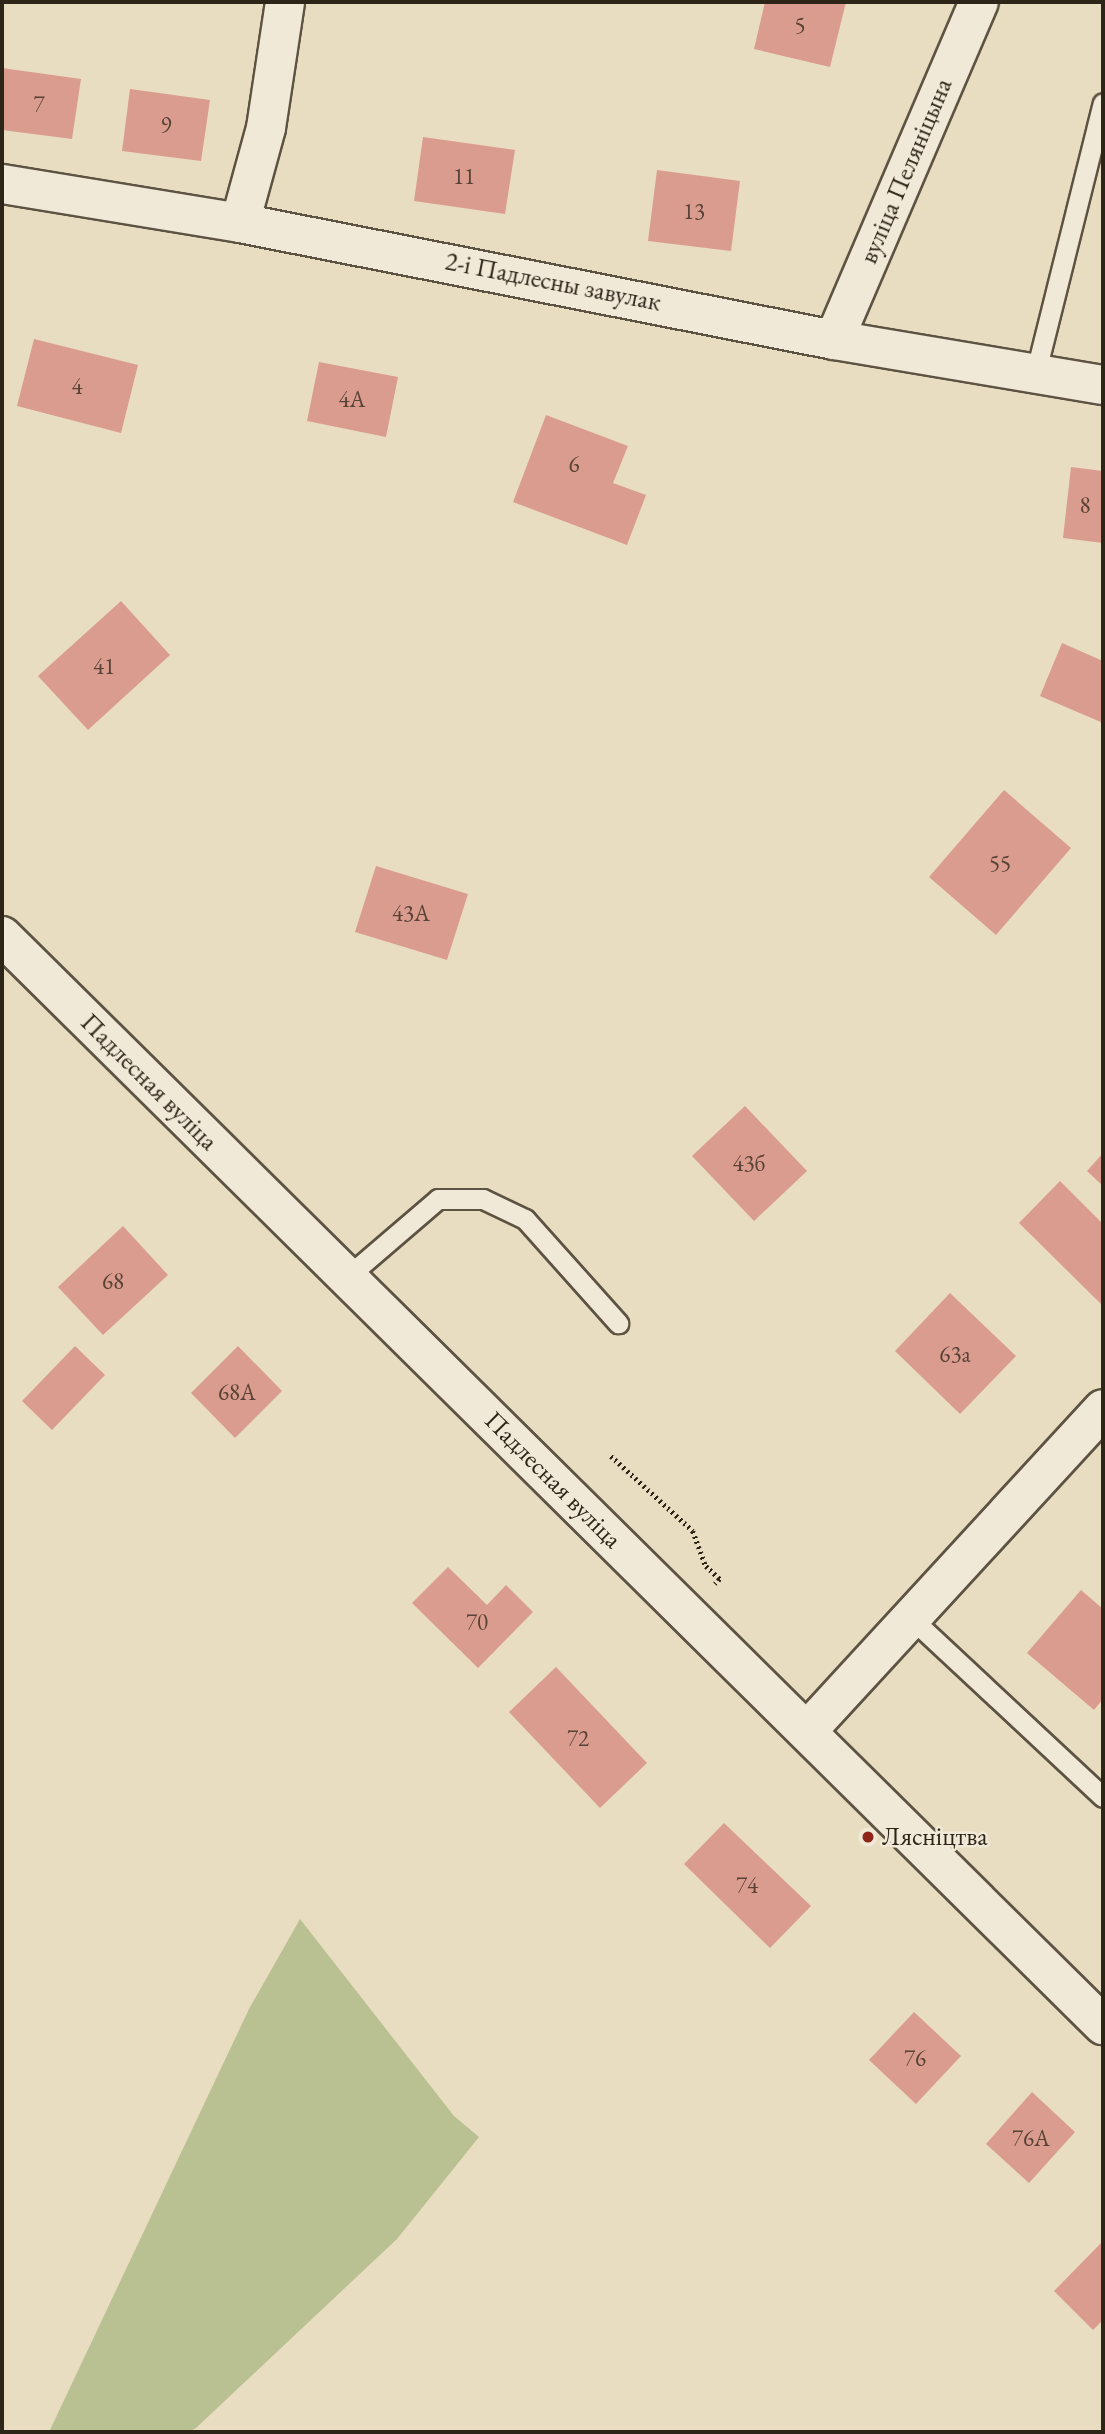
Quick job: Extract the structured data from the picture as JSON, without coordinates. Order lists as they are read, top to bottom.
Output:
{
  "streets": {
    "street": ["вуліца Пеляніцына", "2-і Падлесны завулак", "Падлесная вуліца"]
  },
  "crossings": [
    ["вуліца Пеляніцына", "2-і Падлесны завулак"]
  ],
  "places": ["Лясніцтва"],
  "house_numbers": [
    "5",
    "7",
    "9",
    "11",
    "13",
    "4",
    "4А",
    "6",
    "8",
    "41",
    "55",
    "43А",
    "43б",
    "68",
    "63а",
    "68А",
    "70",
    "72",
    "74",
    "76",
    "76А"
  ]
}
